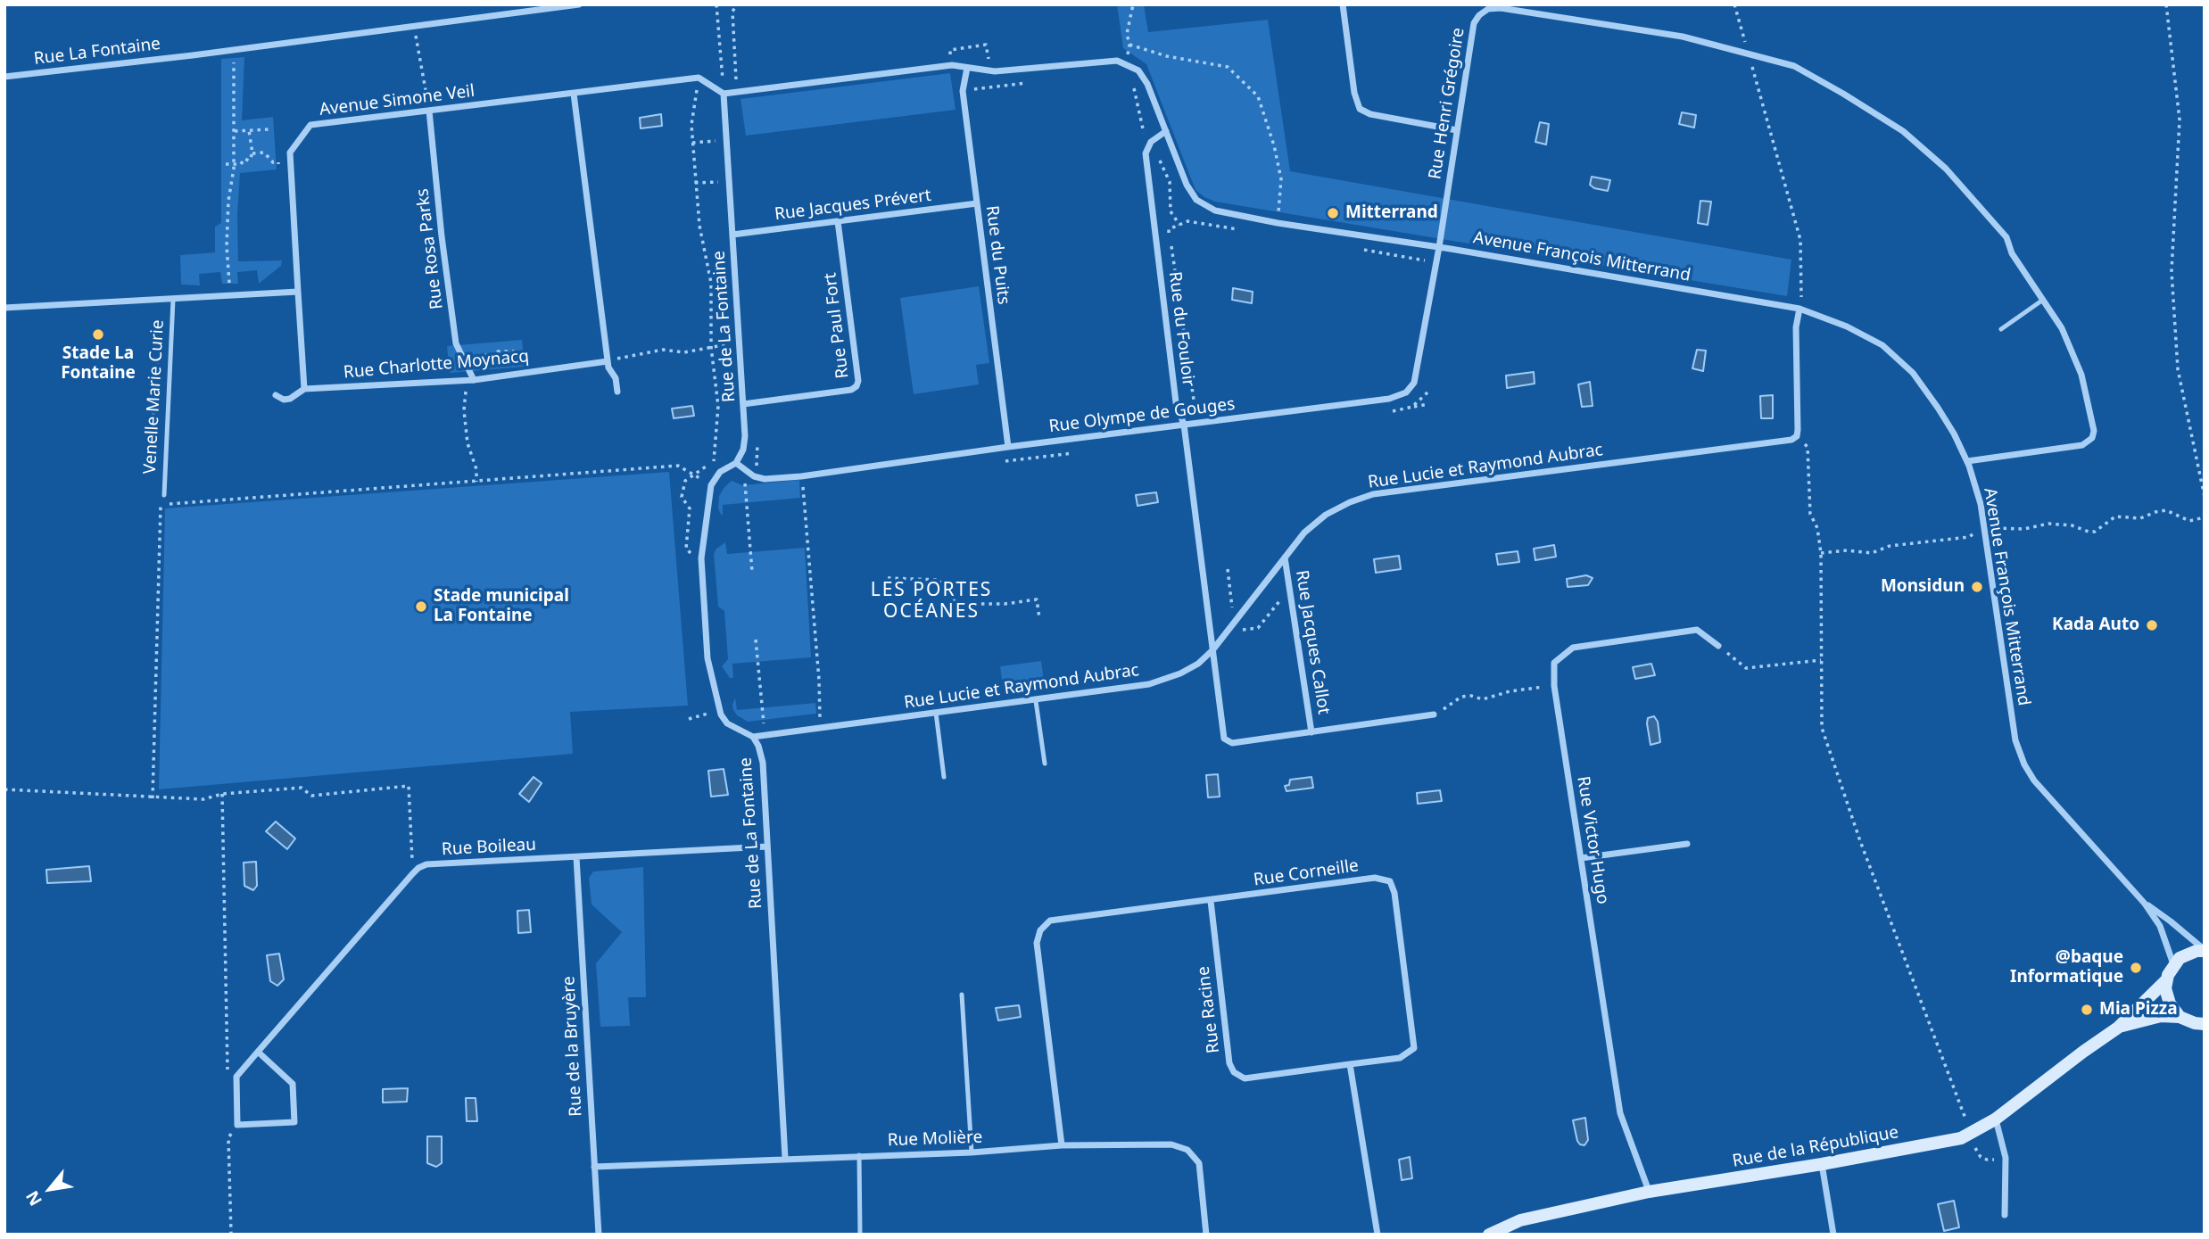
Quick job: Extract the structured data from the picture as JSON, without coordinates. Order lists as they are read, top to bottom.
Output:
{
  "streets": {
    "street": [
      "Rue La Fontaine",
      "Avenue Simone Veil",
      "Rue Henri Grégoire",
      "Rue Jacques Prévert",
      "Rue Rosa Parks",
      "Rue du Puits",
      "Avenue François Mitterrand",
      "Rue Paul Fort",
      "Rue de La Fontaine",
      "Rue du Fouloir",
      "Rue Charlotte Moynacq",
      "Rue Olympe de Gouges",
      "Rue Lucie et Raymond Aubrac",
      "Rue Jacques Callot",
      "Rue Victor Hugo",
      "Rue Boileau",
      "Rue Corneille",
      "Rue Racine",
      "Rue de la Bruyère",
      "Rue Molière",
      "Rue de la République"
    ],
    "lane": ["Venelle Marie Curie"]
  },
  "crossings": [
    ["Avenue Simone Veil", "Rue Rosa Parks"],
    ["Rue Henri Grégoire", "Avenue François Mitterrand"],
    ["Rue Henri Grégoire", "Rue Olympe de Gouges"],
    ["Rue Jacques Prévert", "Rue du Puits"],
    ["Rue Jacques Prévert", "Rue Paul Fort"],
    ["Rue Jacques Prévert", "Rue de La Fontaine"],
    ["Rue Rosa Parks", "Rue Charlotte Moynacq"],
    ["Rue du Puits", "Rue Olympe de Gouges"],
    ["Avenue François Mitterrand", "Rue Olympe de Gouges"],
    ["Rue Paul Fort", "Rue de La Fontaine"],
    ["Rue de La Fontaine", "Rue Lucie et Raymond Aubrac"],
    ["Rue de La Fontaine", "Rue Boileau"],
    ["Rue de La Fontaine", "Rue Molière"],
    ["Rue du Fouloir", "Rue Olympe de Gouges"],
    ["Rue du Fouloir", "Rue Lucie et Raymond Aubrac"],
    ["Rue du Fouloir", "Rue Jacques Callot"],
    ["Rue Lucie et Raymond Aubrac", "Rue Jacques Callot"],
    ["Rue Victor Hugo", "Rue de la République"],
    ["Rue Boileau", "Rue de la Bruyère"],
    ["Rue Corneille", "Rue Racine"],
    ["Rue Corneille", "Rue Molière"],
    ["Rue de la Bruyère", "Rue Molière"]
  ],
  "districts": ["LES PORTES OCÉANES"],
  "places": [
    "Mitterrand",
    "Stade La Fontaine",
    "Monsidun",
    "Stade municipal La Fontaine",
    "Kada Auto",
    "@baque Informatique",
    "Mia Pizza"
  ],
  "north": "bottom left"
}
